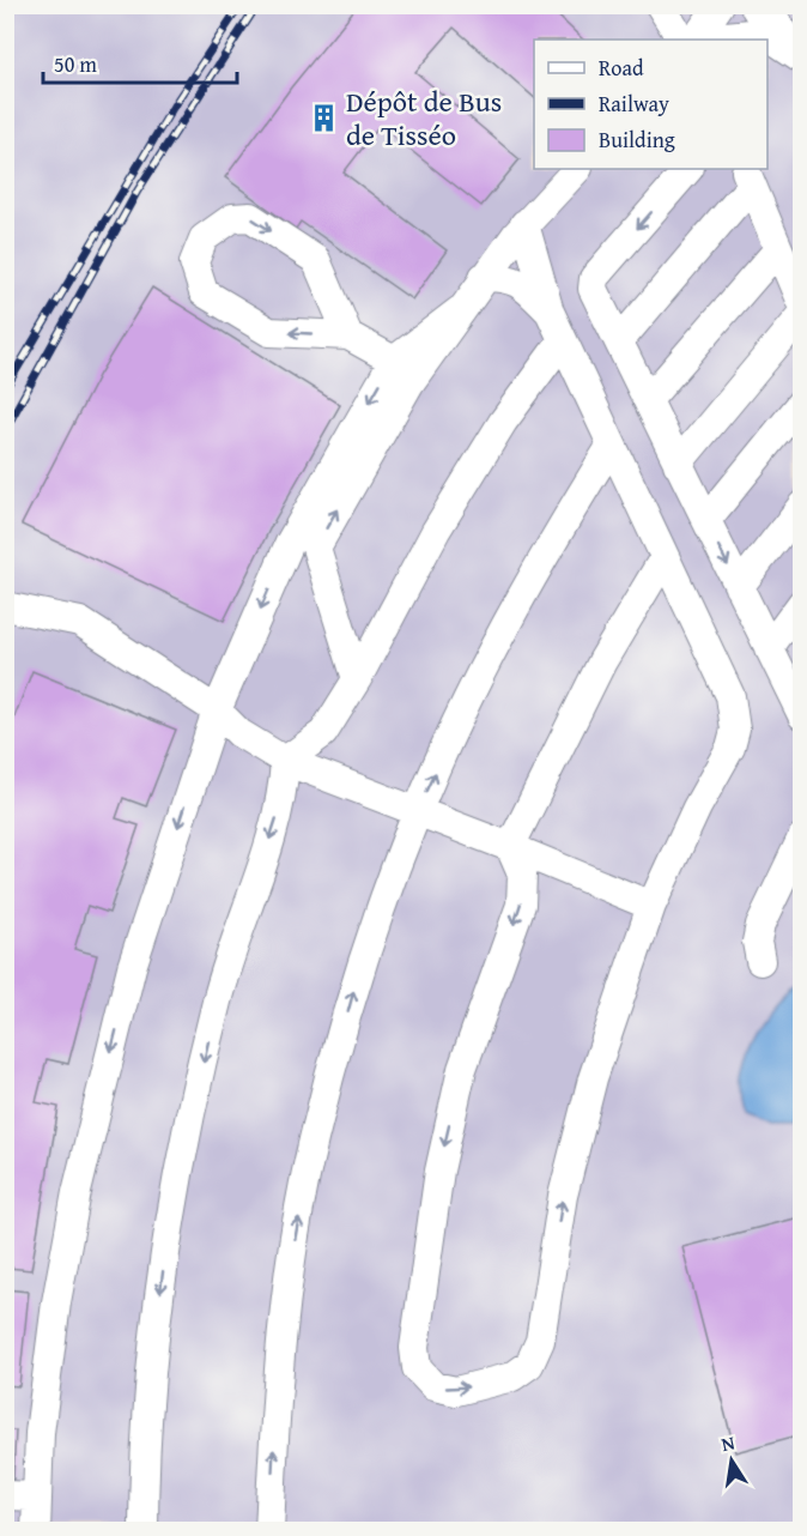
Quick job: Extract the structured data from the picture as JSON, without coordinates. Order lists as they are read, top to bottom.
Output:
{
  "places": {
    "building": ["Dépôt de Bus de Tisséo"]
  },
  "legend": ["Road", "Railway", "Building"],
  "scale_bar": "50 m",
  "north": "top"
}
